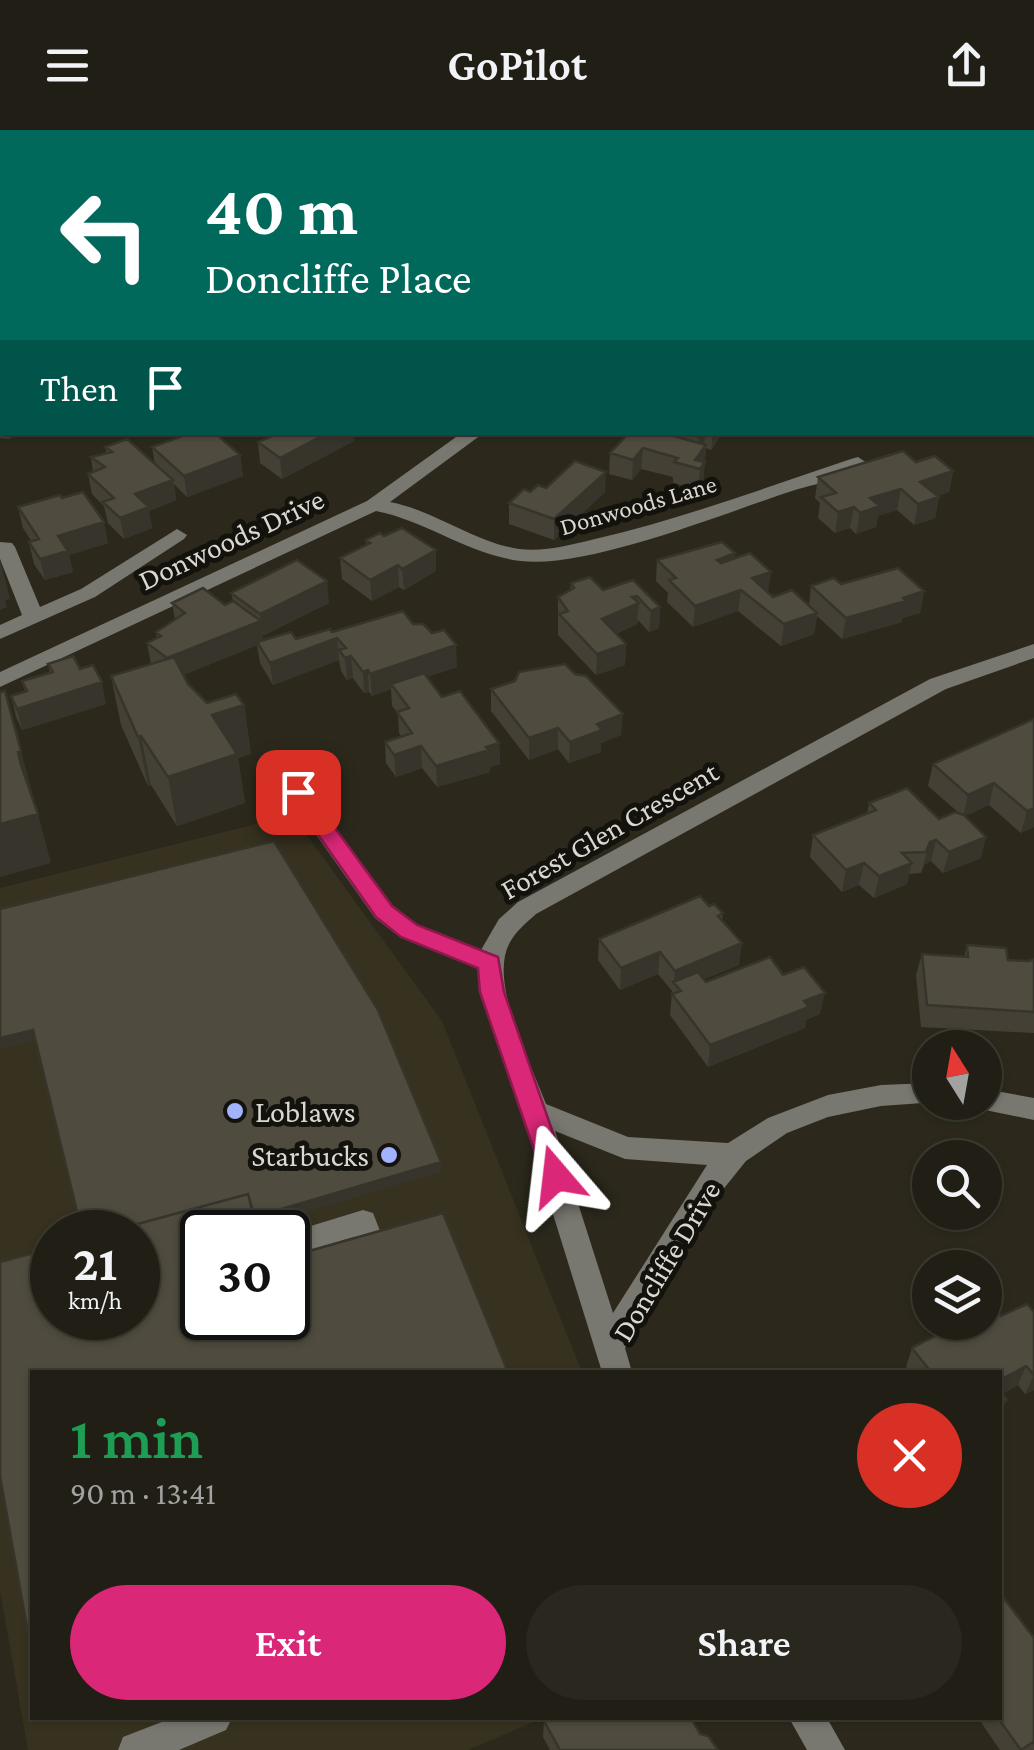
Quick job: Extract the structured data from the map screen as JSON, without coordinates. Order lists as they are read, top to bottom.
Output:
{
  "streets": {
    "street": [
      "Donwoods Lane",
      "Donwoods Drive",
      "Forest Glen Crescent",
      "Doncliffe Drive"
    ]
  },
  "crossings": [
    ["Donwoods Lane", "Donwoods Drive"]
  ],
  "places": ["Loblaws", "Starbucks"],
  "north": "top",
  "page": {
    "header": "GoPilot",
    "turn": ["40 m", "Doncliffe Place"],
    "then": "Then",
    "speed": "21 km/h",
    "limit": "30",
    "heading": ["1 min", "90 m · 13:41"],
    "buttons": ["Exit", "Share"]
  }
}
